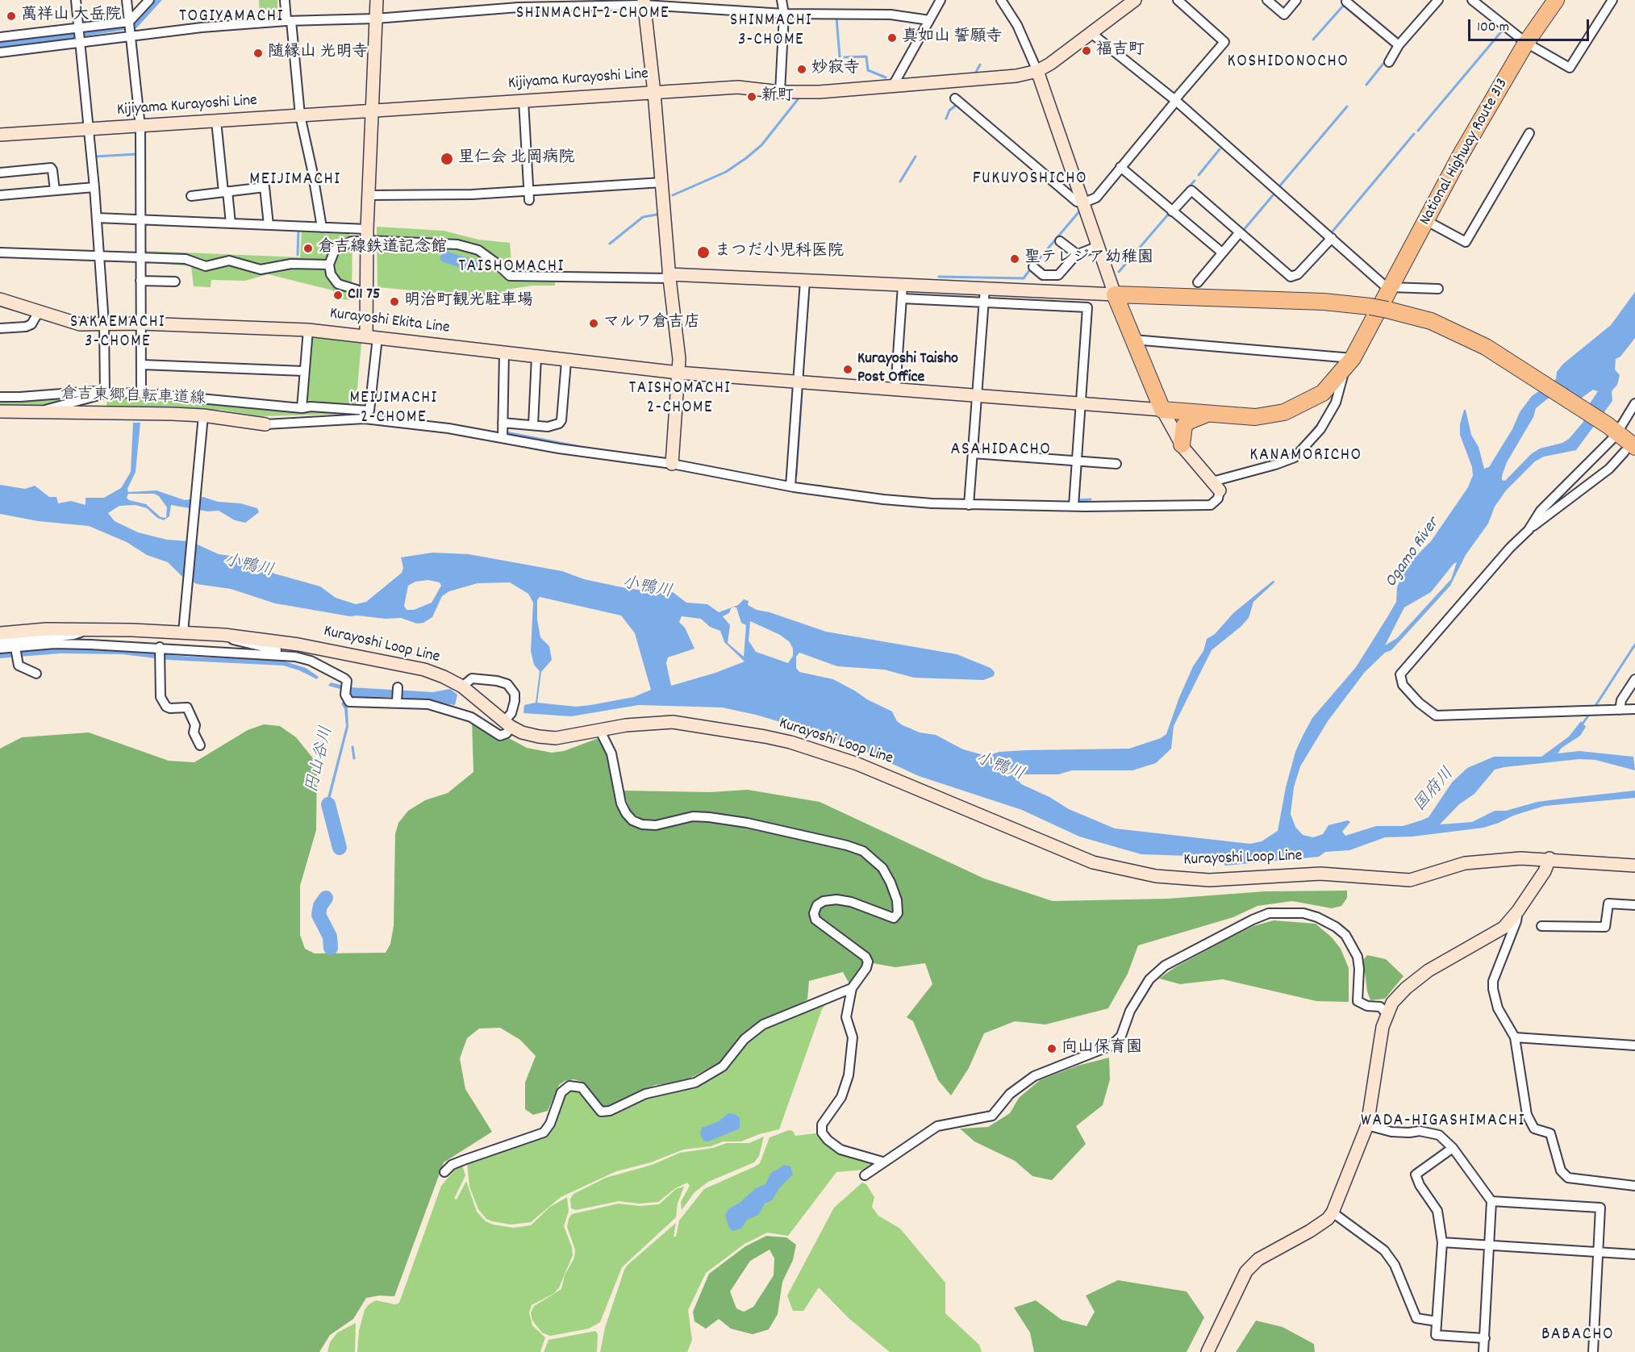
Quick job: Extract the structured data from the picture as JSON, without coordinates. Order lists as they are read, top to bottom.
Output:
{
  "streets": {
    "highway": ["National Highway Route 313"],
    "main road": [
      "Kijiyama Kurayoshi Line",
      "Kurayoshi Ekita Line",
      "倉吉東郷自転車道線",
      "Kurayoshi Loop Line"
    ]
  },
  "crossings": [
    ["National Highway Route 313", "Kurayoshi Ekita Line"]
  ],
  "districts": [
    "SHINMACHI 2-CHOME",
    "TOGIYAMACHI",
    "SHINMACHI 3-CHOME",
    "KOSHIDONOCHO",
    "FUKUYOSHICHO",
    "MEIJIMACHI",
    "TAISHOMACHI",
    "SAKAEMACHI 3-CHOME",
    "TAISHOMACHI 2-CHOME",
    "MEIJIMACHI 2-CHOME",
    "ASAHIDACHO",
    "KANAMORICHO",
    "WADA-HIGASHIMACHI",
    "BABACHO"
  ],
  "water": [
    "Ogamo River",
    "小鴨川",
    "円山谷川",
    "国府川"
  ],
  "places": [
    "萬祥山 大岳院",
    "真如山 誓願寺",
    "福吉町",
    "随縁山 光明寺",
    "妙寂寺",
    "新町",
    "里仁会 北岡病院",
    "倉吉線鉄道記念館",
    "まつだ小児科医院",
    "聖テレジア幼稚園",
    "C11 75",
    "明治町観光駐車場",
    "マルワ倉吉店",
    "Kurayoshi Taisho Post Office",
    "向山保育園"
  ],
  "scale_bar": "100 m"
}
